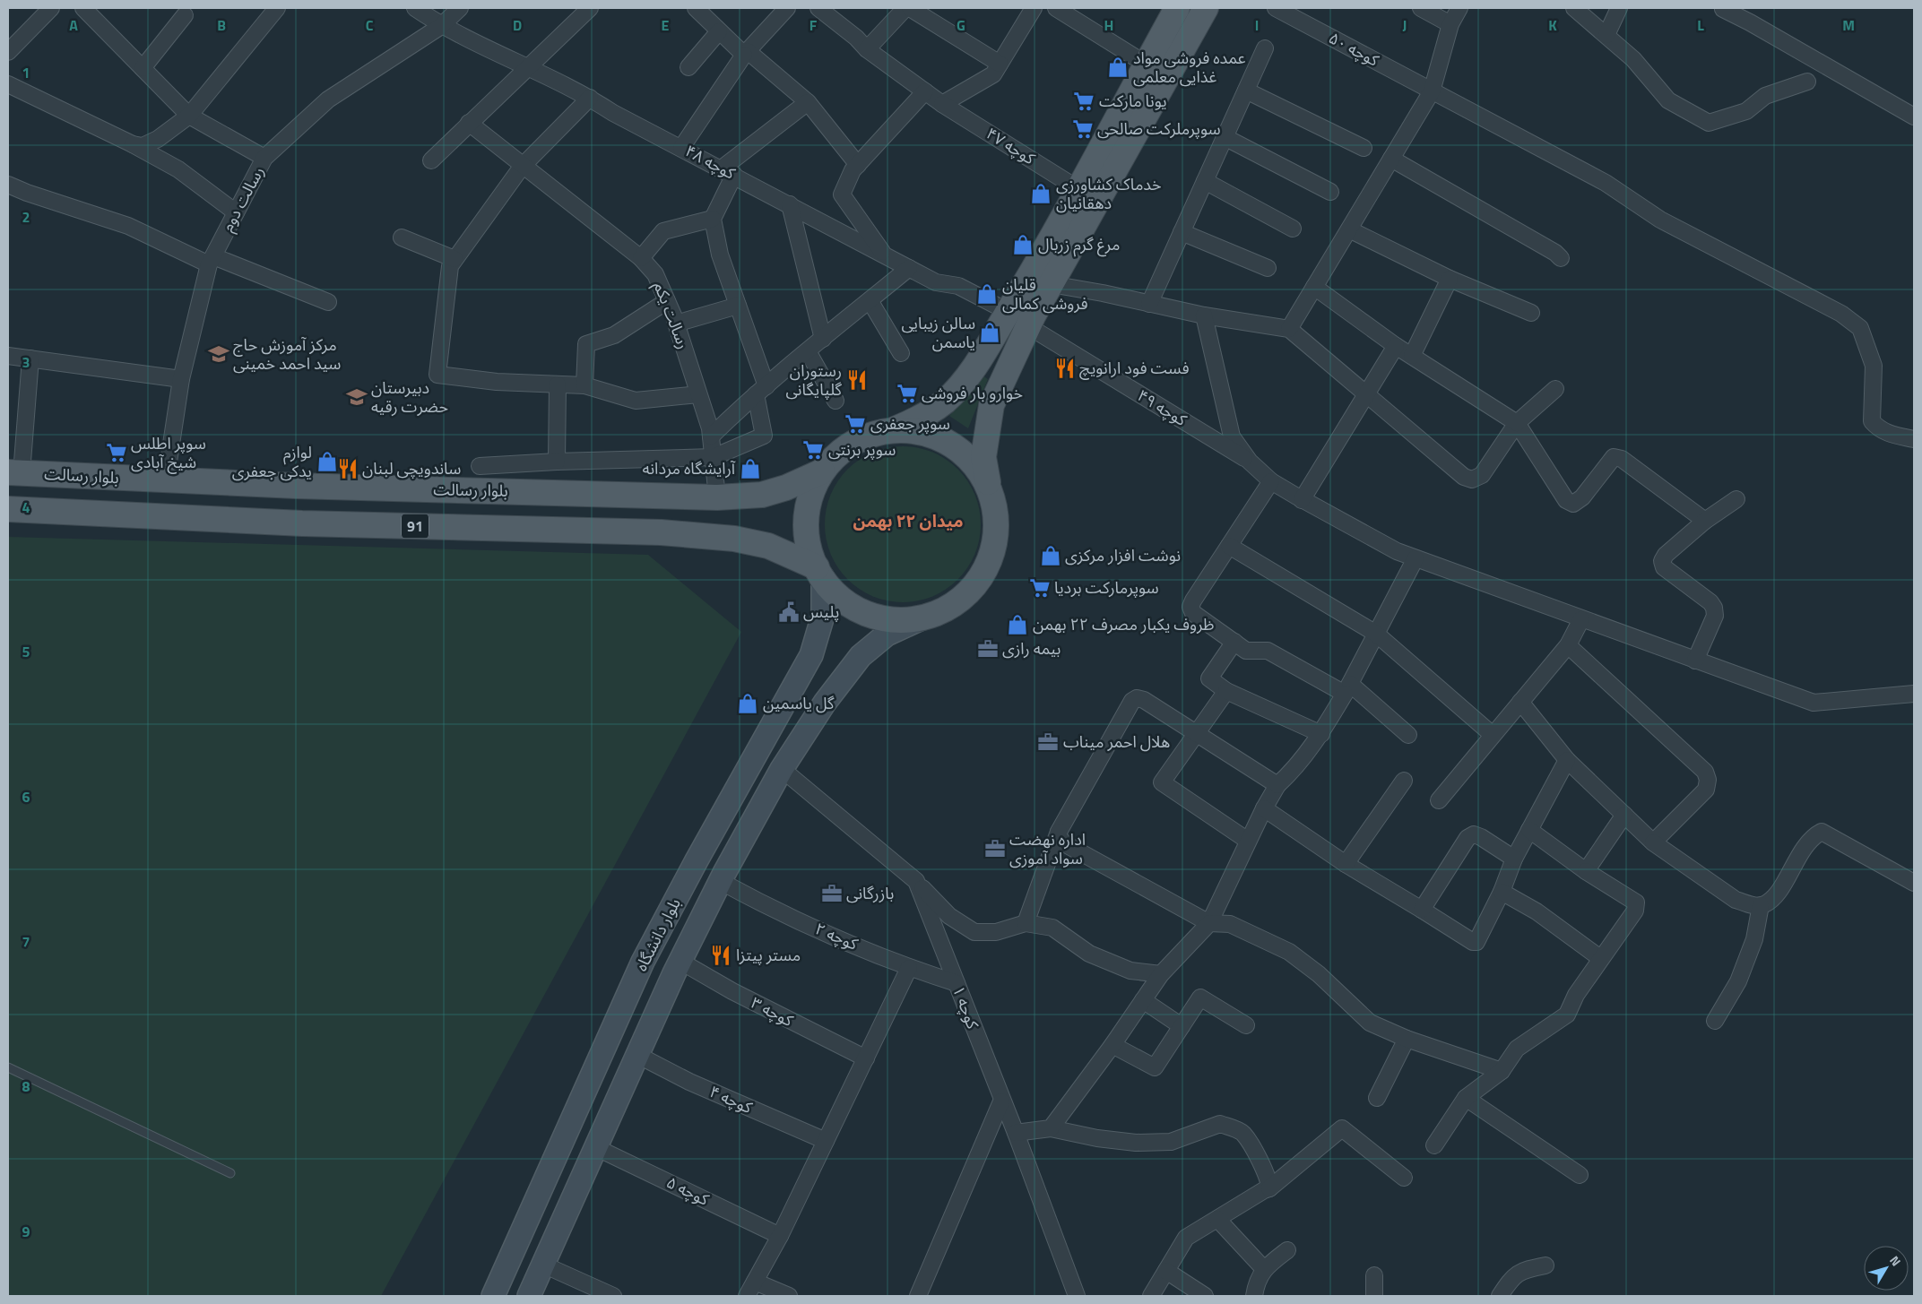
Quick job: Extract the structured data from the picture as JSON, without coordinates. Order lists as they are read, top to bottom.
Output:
{
  "streets": {
    "main road": ["بلوار رسالت", "91", "بلوار دانشگاه"],
    "street": [
      "کوچه ۵۰",
      "کوچه ۴۷",
      "کوچه ۴۸",
      "رسالت دوم",
      "رسالت یکم",
      "کوچه ۴۹",
      "کوچه ۲",
      "کوچه ۱",
      "کوچه ۳",
      "کوچه ۴",
      "کوچه ۵"
    ]
  },
  "crossings": [
    ["کوچه ۴۷", "91"],
    ["کوچه ۴۸", "رسالت دوم"],
    ["کوچه ۴۸", "91"],
    ["رسالت دوم", "بلوار رسالت"],
    ["رسالت یکم", "بلوار رسالت"],
    ["کوچه ۴۹", "91"],
    ["بلوار رسالت", "91"],
    ["91", "بلوار دانشگاه"],
    ["بلوار دانشگاه", "کوچه ۲"],
    ["بلوار دانشگاه", "کوچه ۱"],
    ["بلوار دانشگاه", "کوچه ۳"],
    ["بلوار دانشگاه", "کوچه ۴"],
    ["بلوار دانشگاه", "کوچه ۵"],
    ["کوچه ۲", "کوچه ۱"]
  ],
  "districts": ["میدان ۲۲ بهمن"],
  "places": {
    "shop": [
      "عمده فروشی مواد غذایی معلمی",
      "خدماک کشاورزی دهقانیان",
      "مرغ گرم زربال",
      "قلیان فروشی کمالی",
      "سالن زیبایی یاسمن",
      "لوازم یدکی جعفری",
      "آرایشگاه مردانه",
      "نوشت افزار مرکزی",
      "ظروف یکبار مصرف ۲۲ بهمن",
      "گل یاسمین"
    ],
    "supermarket": [
      "یونا مارکت",
      "سوپرملرکت صالحی",
      "خوارو بار فروشی",
      "سوپر جعفری",
      "سوپر برنتی",
      "سوپر اطلس شیخ آبادی",
      "سوپرمارکت بردیا"
    ],
    "school or university": ["مرکز آموزش حاج سید احمد خمینی", "دبیرستان حضرت رقیه"],
    "restaurant": [
      "فست فود ارانویچ",
      "رستوران گلپایگانی",
      "ساندویچی لبنان",
      "مستر پیتزا"
    ],
    "public building": ["پلیس"],
    "office": [
      "بیمه رازی",
      "هلال احمر میناب",
      "اداره نهضت سواد آموزی",
      "بازرگانی"
    ]
  },
  "north": "top right",
  "grid": {
    "columns": [
      "A",
      "B",
      "C",
      "D",
      "E",
      "F",
      "G",
      "H",
      "I",
      "J",
      "K",
      "L",
      "M"
    ],
    "rows": [
      "1",
      "2",
      "3",
      "4",
      "5",
      "6",
      "7",
      "8",
      "9"
    ]
  }
}
